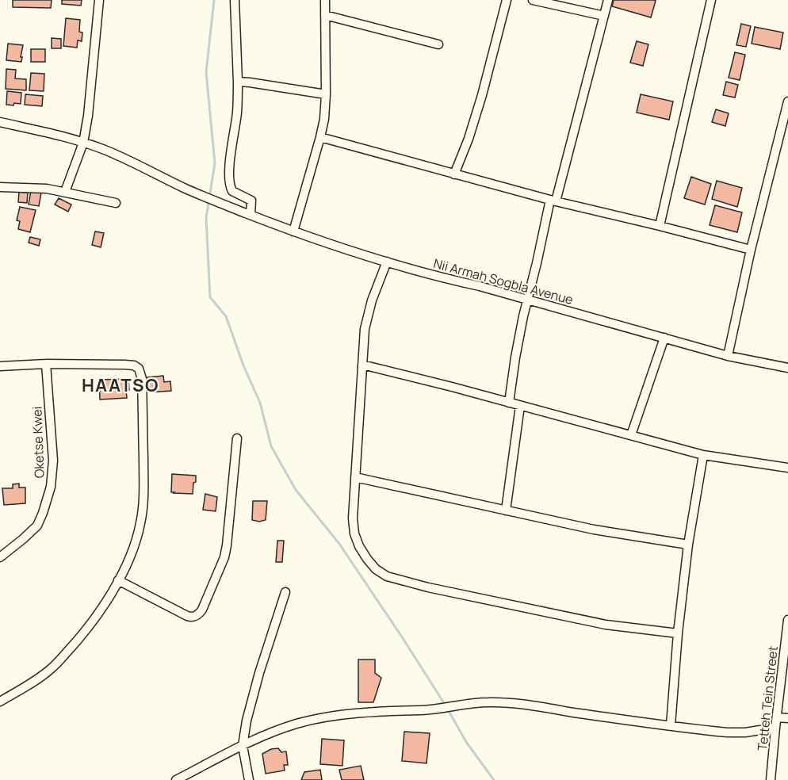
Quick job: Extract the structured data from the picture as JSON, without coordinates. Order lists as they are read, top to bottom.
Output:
{
  "streets": {
    "street": ["Nii Armah Sogbla Avenue", "Oketse Kwei", "Tetteh Tein Street"]
  },
  "districts": ["HAATSO"]
}
